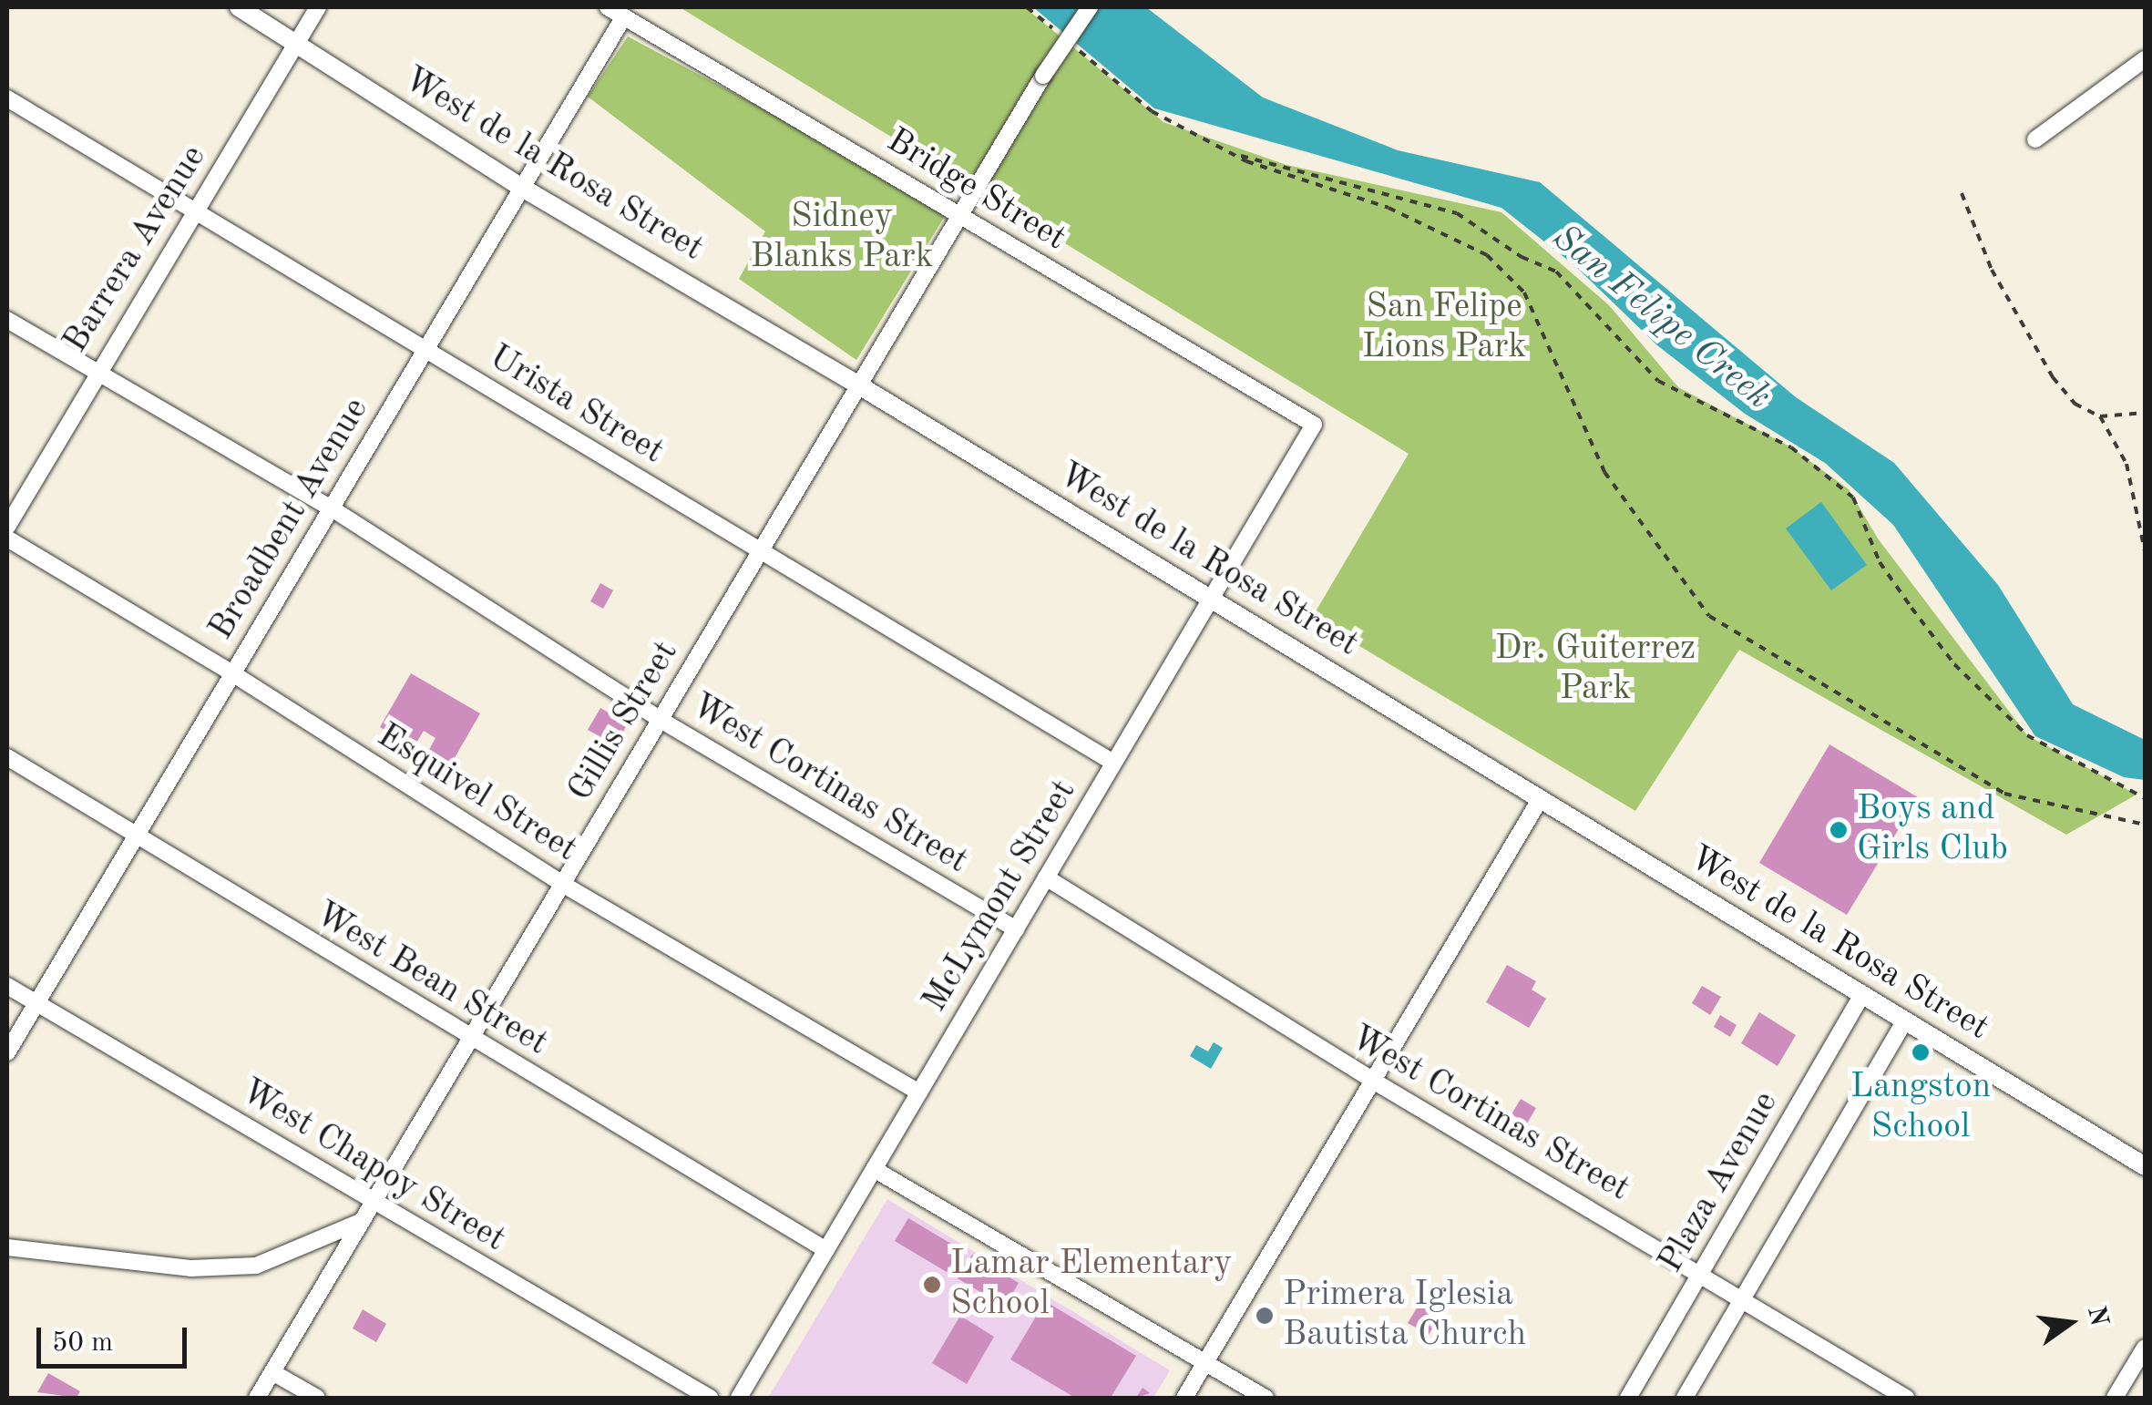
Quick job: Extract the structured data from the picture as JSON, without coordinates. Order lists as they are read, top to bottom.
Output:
{
  "streets": {
    "street": [
      "West de la Rosa Street",
      "Bridge Street",
      "Barrera Avenue",
      "Urista Street",
      "Broadbent Avenue",
      "Gillis Street",
      "West Cortinas Street",
      "Esquivel Street",
      "McLymont Street",
      "West Bean Street",
      "West Chapoy Street",
      "Plaza Avenue"
    ]
  },
  "crossings": [
    ["West de la Rosa Street", "Barrera Avenue"],
    ["West de la Rosa Street", "Broadbent Avenue"],
    ["West de la Rosa Street", "Gillis Street"],
    ["West de la Rosa Street", "McLymont Street"],
    ["West de la Rosa Street", "Plaza Avenue"],
    ["Bridge Street", "Broadbent Avenue"],
    ["Bridge Street", "Gillis Street"],
    ["Bridge Street", "McLymont Street"],
    ["Barrera Avenue", "Urista Street"],
    ["Barrera Avenue", "West Cortinas Street"],
    ["Urista Street", "Broadbent Avenue"],
    ["Urista Street", "Gillis Street"],
    ["Urista Street", "McLymont Street"],
    ["Broadbent Avenue", "West Cortinas Street"],
    ["Broadbent Avenue", "Esquivel Street"],
    ["Broadbent Avenue", "West Bean Street"],
    ["Broadbent Avenue", "West Chapoy Street"],
    ["Gillis Street", "West Cortinas Street"],
    ["Gillis Street", "Esquivel Street"],
    ["Gillis Street", "West Bean Street"],
    ["Gillis Street", "West Chapoy Street"],
    ["West Cortinas Street", "McLymont Street"],
    ["West Cortinas Street", "Plaza Avenue"],
    ["Esquivel Street", "McLymont Street"],
    ["McLymont Street", "West Bean Street"]
  ],
  "water": ["San Felipe Creek"],
  "parks": ["Sidney Blanks Park", "San Felipe Lions Park", "Dr. Guiterrez Park"],
  "places": [
    "Boys and Girls Club",
    "Langston School",
    "Lamar Elementary School",
    "Primera Iglesia Bautista Church"
  ],
  "scale_bar": "50 m",
  "north": "right"
}
